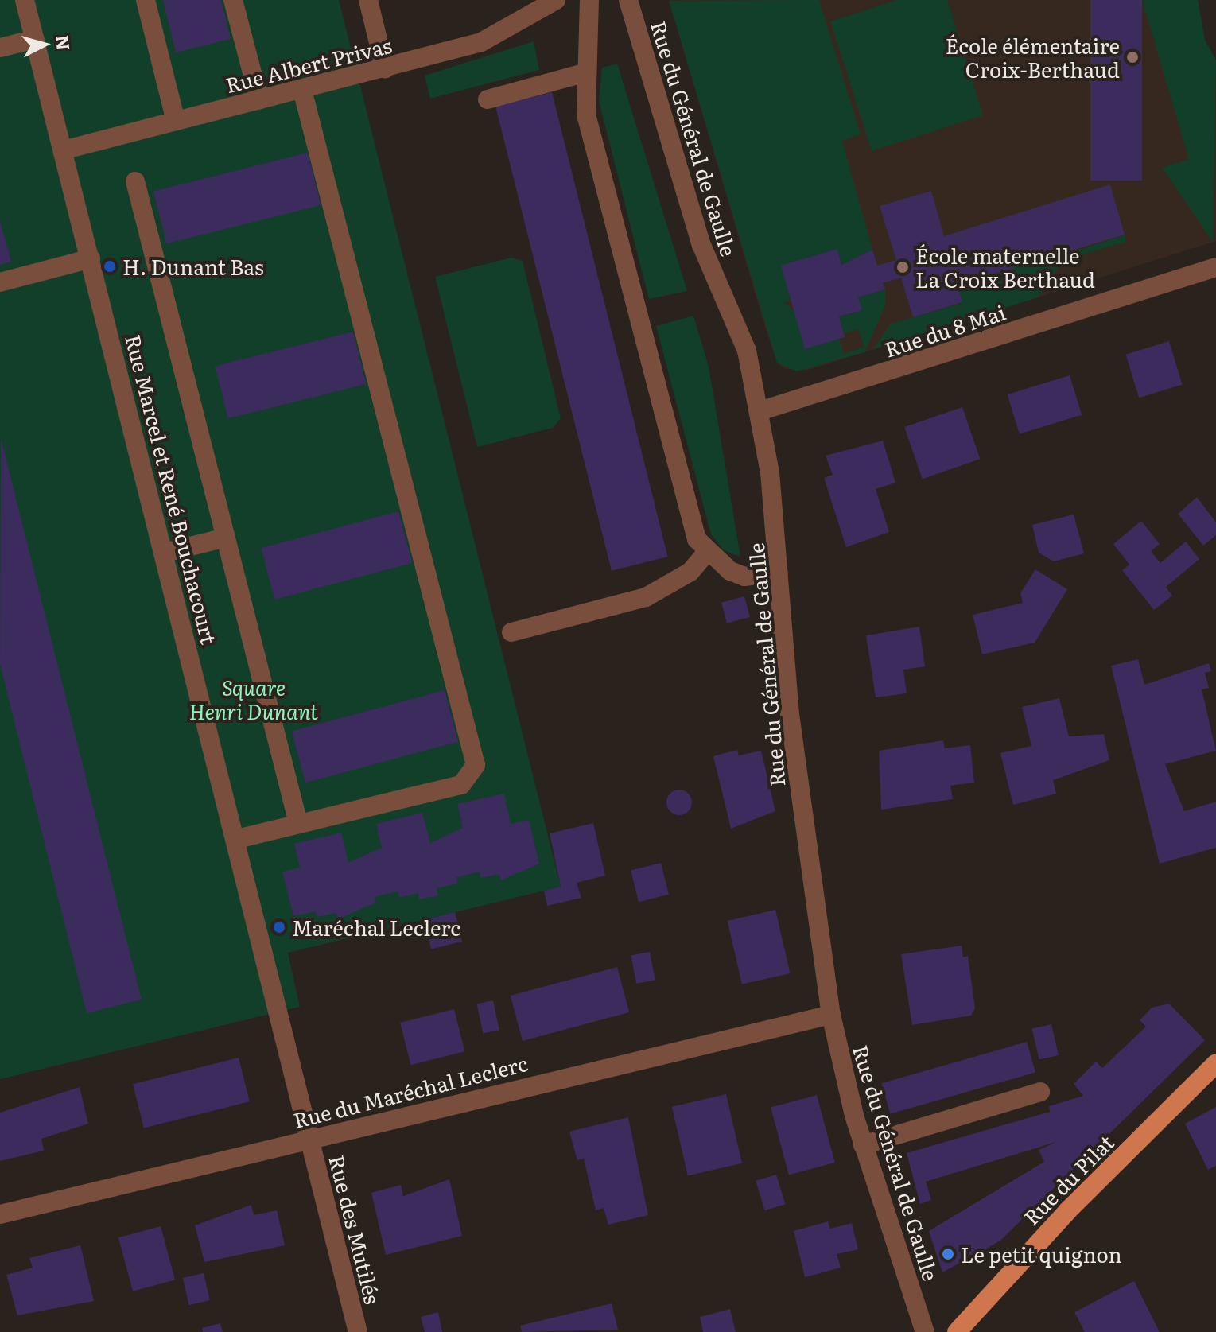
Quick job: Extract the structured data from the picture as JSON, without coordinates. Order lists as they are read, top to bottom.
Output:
{
  "streets": {
    "main road": ["Rue du Pilat"],
    "street": [
      "Rue Albert Privas",
      "Rue du Général de Gaulle",
      "Rue du 8 Mai",
      "Rue Marcel et René Bouchacourt",
      "Rue du Maréchal Leclerc",
      "Rue des Mutilés"
    ]
  },
  "crossings": [
    ["Rue Albert Privas", "Rue Marcel et René Bouchacourt"],
    ["Rue du Général de Gaulle", "Rue du 8 Mai"],
    ["Rue du Général de Gaulle", "Rue du Maréchal Leclerc"],
    ["Rue Marcel et René Bouchacourt", "Rue du Maréchal Leclerc"],
    ["Rue Marcel et René Bouchacourt", "Rue des Mutilés"],
    ["Rue du Maréchal Leclerc", "Rue des Mutilés"]
  ],
  "parks": ["Square Henri Dunant"],
  "places": [
    "École élémentaire Croix-Berthaud",
    "H. Dunant Bas",
    "École maternelle La Croix Berthaud",
    "Maréchal Leclerc",
    "Le petit quignon"
  ],
  "north": "right"
}
